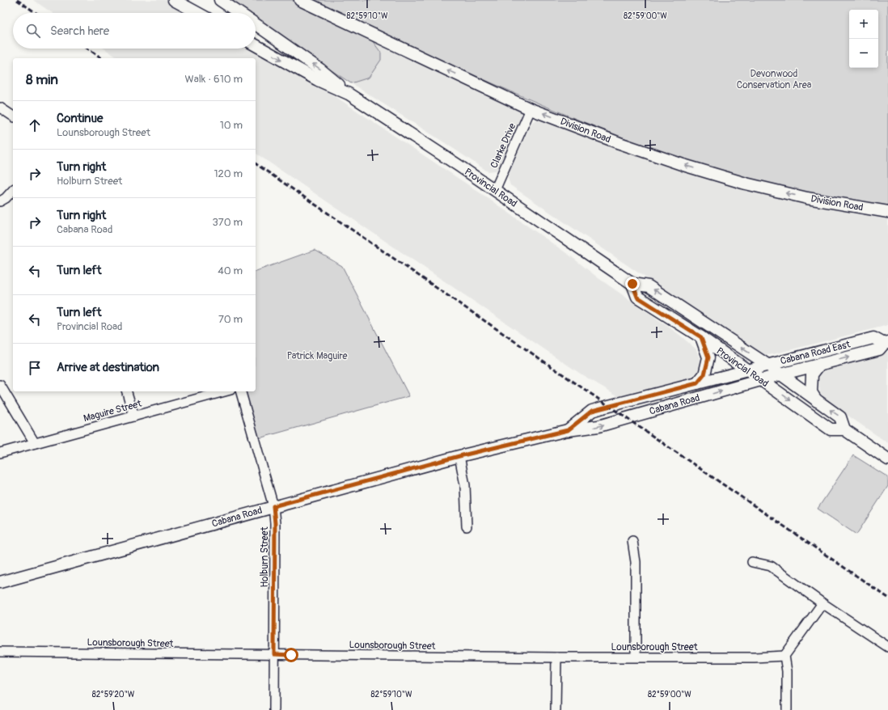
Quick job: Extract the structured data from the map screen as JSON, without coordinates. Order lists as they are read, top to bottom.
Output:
{
  "streets": {
    "main road": [
      "Division Road",
      "Provincial Road",
      "Cabana Road East",
      "Cabana Road"
    ],
    "street": [
      "Clarke Drive",
      "Maguire Street",
      "Holburn Street",
      "Lounsborough Street"
    ]
  },
  "crossings": [
    ["Division Road", "Clarke Drive"],
    ["Clarke Drive", "Provincial Road"],
    ["Provincial Road", "Cabana Road East"],
    ["Provincial Road", "Cabana Road"],
    ["Cabana Road East", "Cabana Road"],
    ["Cabana Road", "Holburn Street"],
    ["Holburn Street", "Lounsborough Street"]
  ],
  "one_way": ["Division Road"],
  "parks": ["Devonwood Conservation Area", "Patrick Maguire"],
  "page": {
    "map_buttons": ["+", "−"],
    "search": "Search here",
    "heading": ["8 min", "Walk · 610 m"],
    "list": [
      ["Continue", "Lounsborough Street", "10 m"],
      ["Turn right", "Holburn Street", "120 m"],
      ["Turn right", "Cabana Road", "370 m"],
      ["Turn left", "40 m"],
      ["Turn left", "Provincial Road", "70 m"],
      "Arrive at destination"
    ]
  },
  "coordinates": ["82°59'10\"W", "82°59'00\"W", "82°59'20\"W"]
}
